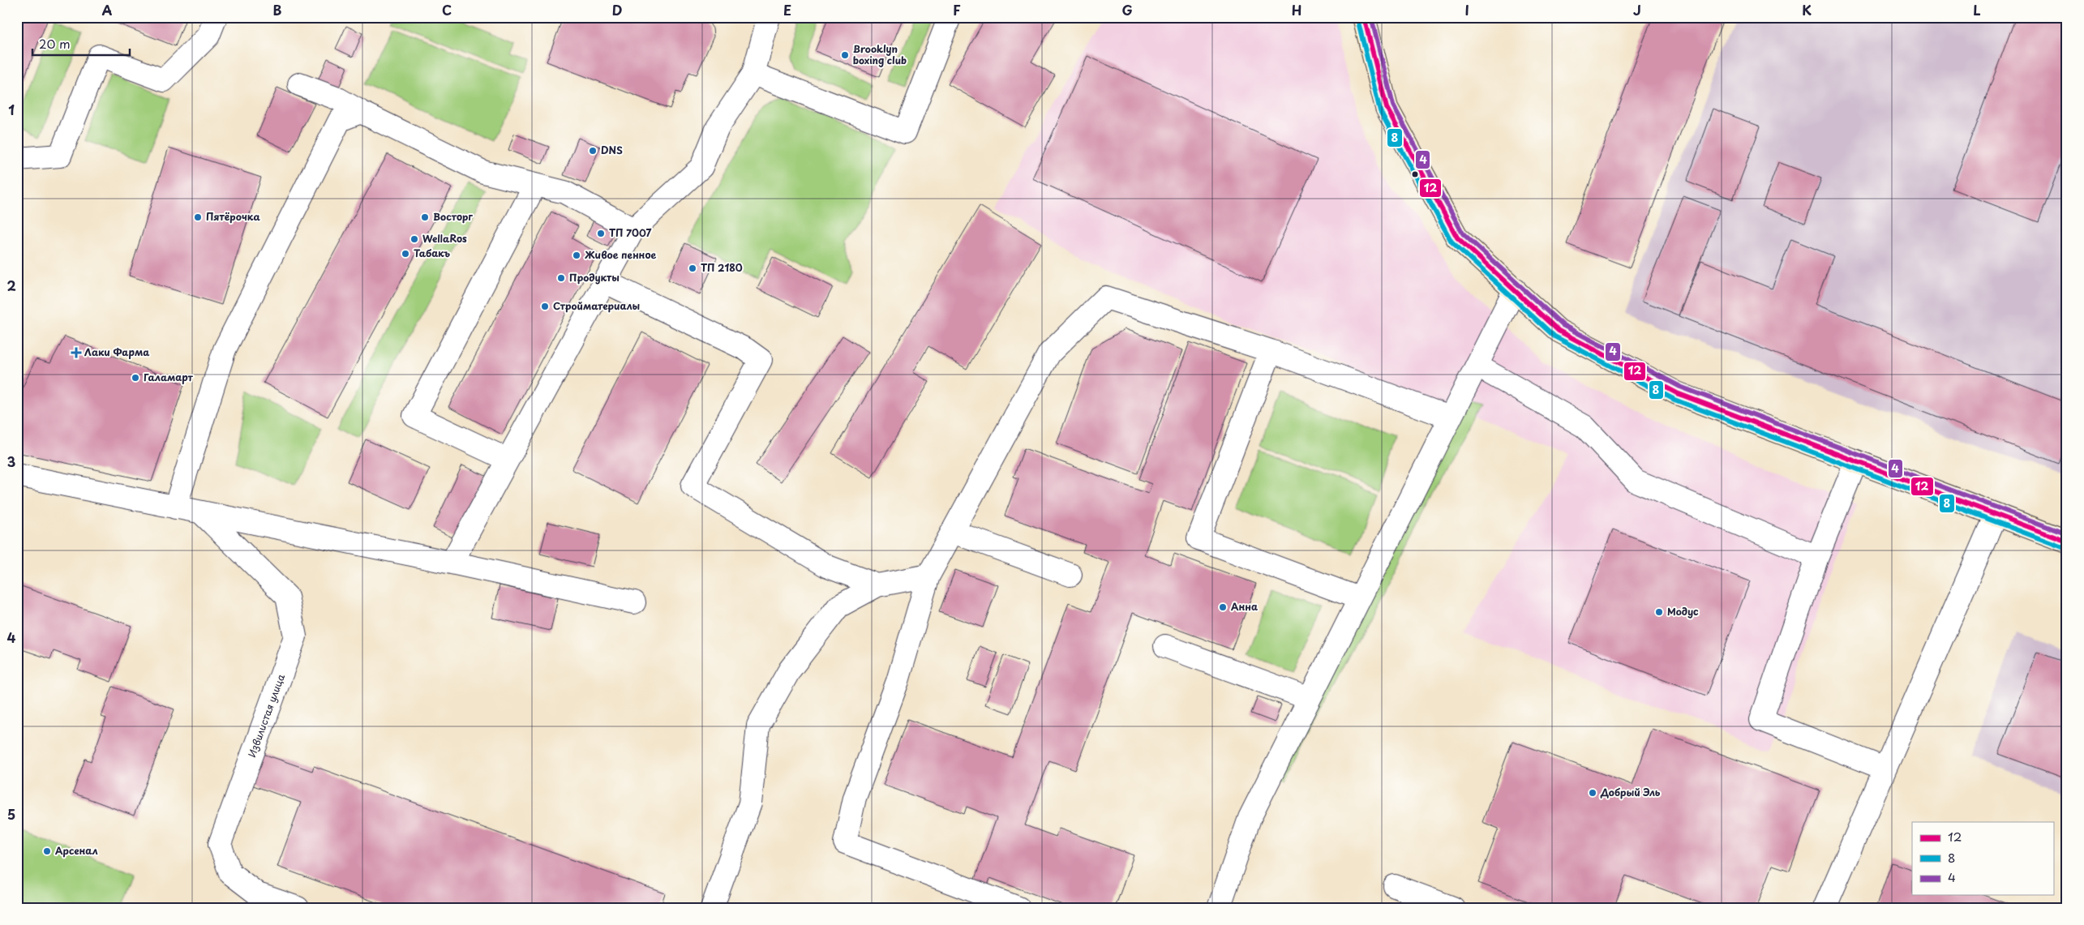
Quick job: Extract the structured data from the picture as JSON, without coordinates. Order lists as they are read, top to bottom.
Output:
{
  "streets": {
    "lane": ["Извилистая улица"]
  },
  "places": {
    "other": [
      "Brooklyn boxing club",
      "DNS",
      "Пятёрочка",
      "Восторг",
      "ТП 7007",
      "WellaRos",
      "Табакъ",
      "Живое пенное",
      "ТП 2180",
      "Продукты",
      "Стройматериалы",
      "Галамарт",
      "Анна",
      "Модус",
      "Добрый Эль",
      "Арсенал"
    ],
    "health": ["Лаки Фарма"]
  },
  "lines": ["transit line 12", "transit line 4", "transit line 8"],
  "legend": ["12", "8", "4"],
  "scale_bar": "20 m",
  "grid": {
    "columns": [
      "A",
      "B",
      "C",
      "D",
      "E",
      "F",
      "G",
      "H",
      "I",
      "J",
      "K",
      "L"
    ],
    "rows": [
      "1",
      "2",
      "3",
      "4",
      "5"
    ]
  }
}
